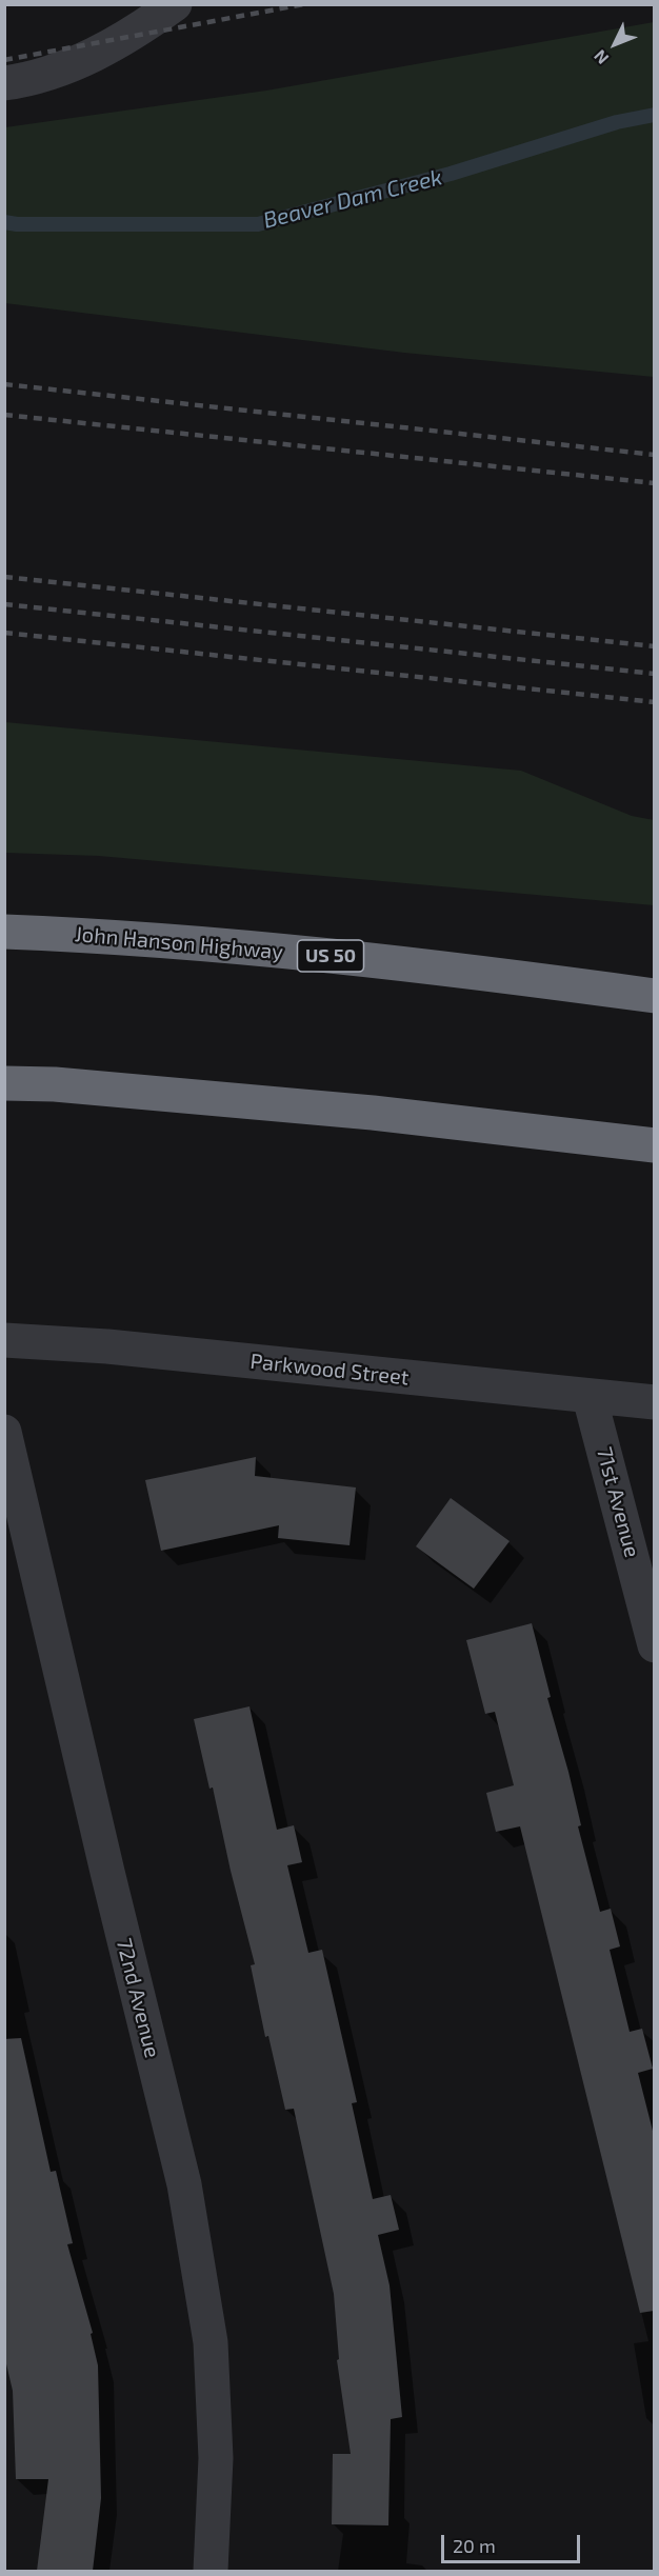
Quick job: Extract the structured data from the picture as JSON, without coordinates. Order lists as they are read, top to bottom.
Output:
{
  "streets": {
    "highway": ["John Hanson Highway", "US 50"],
    "street": ["Parkwood Street", "71st Avenue", "72nd Avenue"]
  },
  "crossings": [
    ["Parkwood Street", "71st Avenue"]
  ],
  "water": ["Beaver Dam Creek"],
  "scale_bar": "20 m",
  "north": "bottom left"
}
